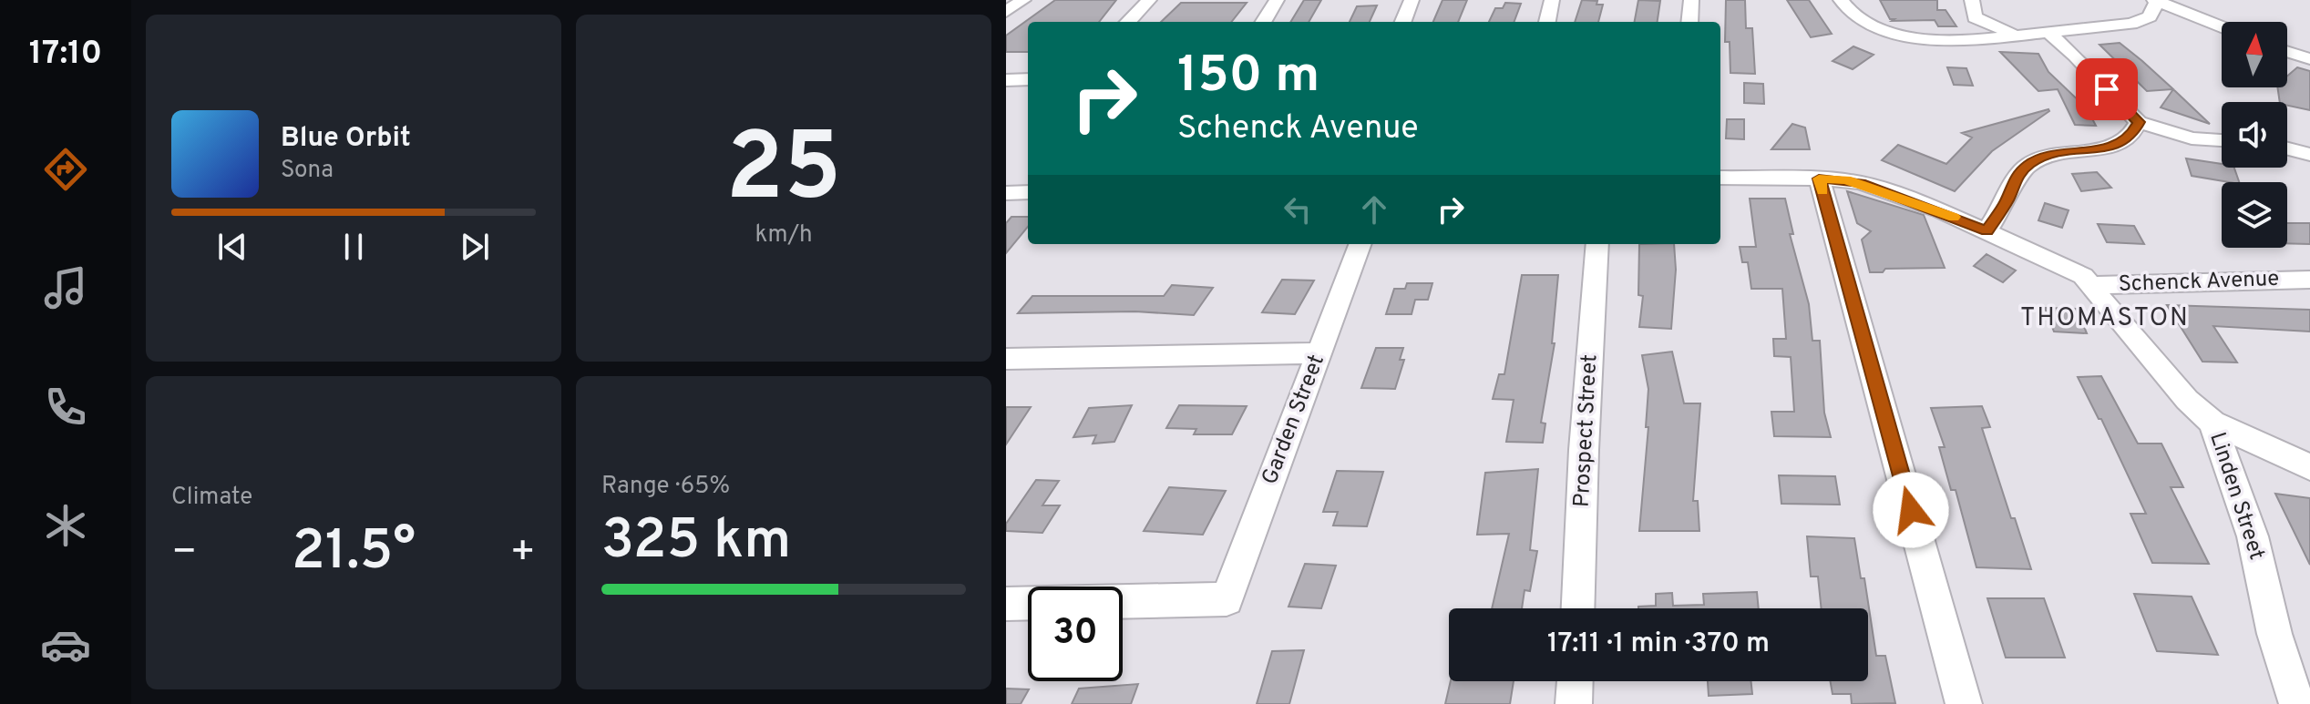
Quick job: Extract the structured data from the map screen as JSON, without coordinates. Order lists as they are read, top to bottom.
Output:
{
  "streets": {
    "street": [
      "Schenck Avenue",
      "Garden Street",
      "Prospect Street",
      "Linden Street"
    ]
  },
  "crossings": [
    ["Schenck Avenue", "Linden Street"]
  ],
  "districts": ["THOMASTON"],
  "north": "top",
  "page": {
    "tabs": "17:10",
    "tile": [
      ["25", "km/h"],
      "Climate",
      ["Range · 65%", "325 km"]
    ],
    "turn": ["150 m", "Schenck Avenue"],
    "song": ["Blue Orbit", "Sona"],
    "heat": ["−", "21.5°", "+"],
    "limit": "30",
    "trip": "17:11 · 1 min · 370 m"
  }
}
